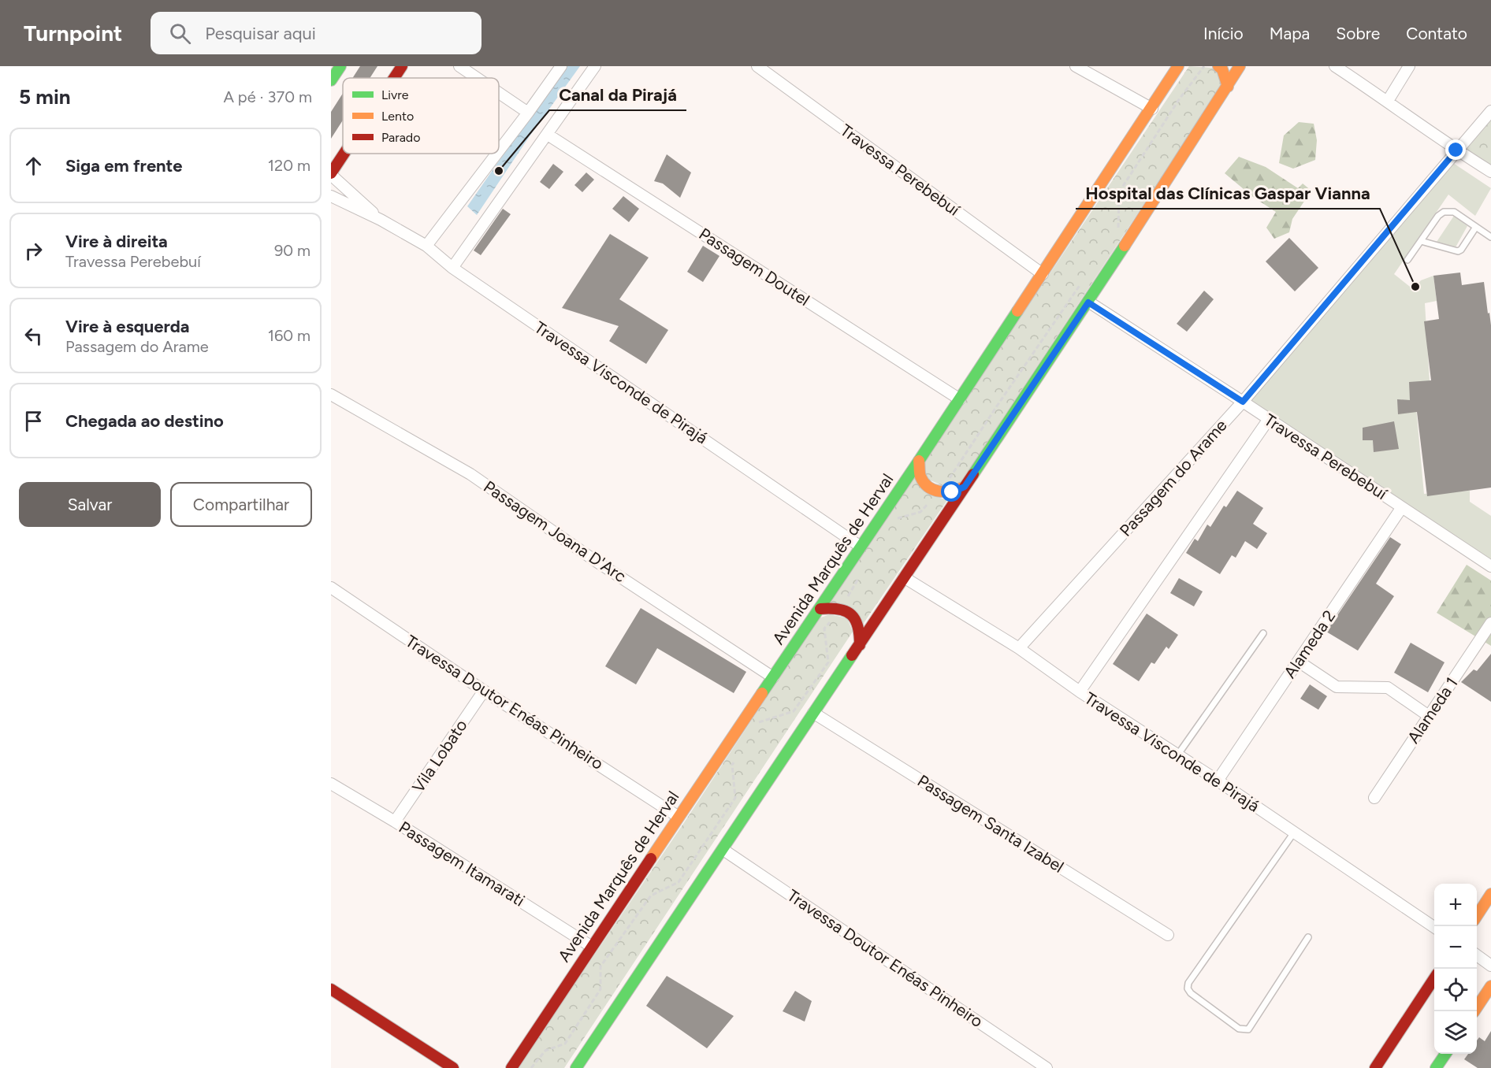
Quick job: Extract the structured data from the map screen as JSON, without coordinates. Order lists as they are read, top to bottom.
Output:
{
  "streets": {
    "main road": ["Avenida Marquês de Herval"],
    "street": [
      "Travessa Perebebuí",
      "Passagem Doutel",
      "Travessa Visconde de Pirajá",
      "Passagem do Arame",
      "Passagem Joana D'Arc",
      "Alameda 2",
      "Travessa Doutor Enéas Pinheiro",
      "Alameda 1",
      "Vila Lobato",
      "Passagem Santa Izabel",
      "Passagem Itamarati"
    ]
  },
  "crossings": [
    ["Travessa Perebebuí", "Passagem do Arame"],
    ["Travessa Perebebuí", "Avenida Marquês de Herval"],
    ["Travessa Perebebuí", "Alameda 2"],
    ["Passagem Doutel", "Avenida Marquês de Herval"],
    ["Travessa Visconde de Pirajá", "Passagem do Arame"],
    ["Travessa Visconde de Pirajá", "Avenida Marquês de Herval"],
    ["Travessa Visconde de Pirajá", "Alameda 2"],
    ["Passagem Joana D'Arc", "Avenida Marquês de Herval"],
    ["Avenida Marquês de Herval", "Travessa Doutor Enéas Pinheiro"],
    ["Avenida Marquês de Herval", "Passagem Itamarati"],
    ["Travessa Doutor Enéas Pinheiro", "Vila Lobato"],
    ["Vila Lobato", "Passagem Itamarati"]
  ],
  "places": ["Canal da Pirajá", "Hospital das Clínicas Gaspar Vianna"],
  "legend": ["Livre", "Lento", "Parado"],
  "page": {
    "header": "Turnpoint",
    "search": "Pesquisar aqui",
    "nav": [
      "Início",
      "Mapa",
      "Sobre",
      "Contato"
    ],
    "heading": ["5 min", "A pé · 370 m"],
    "list": [
      ["Siga em frente", "120 m"],
      ["Vire à direita", "Travessa Perebebuí", "90 m"],
      ["Vire à esquerda", "Passagem do Arame", "160 m"],
      "Chegada ao destino"
    ],
    "buttons": ["Salvar", "Compartilhar"],
    "map_buttons": ["+", "−"]
  }
}
